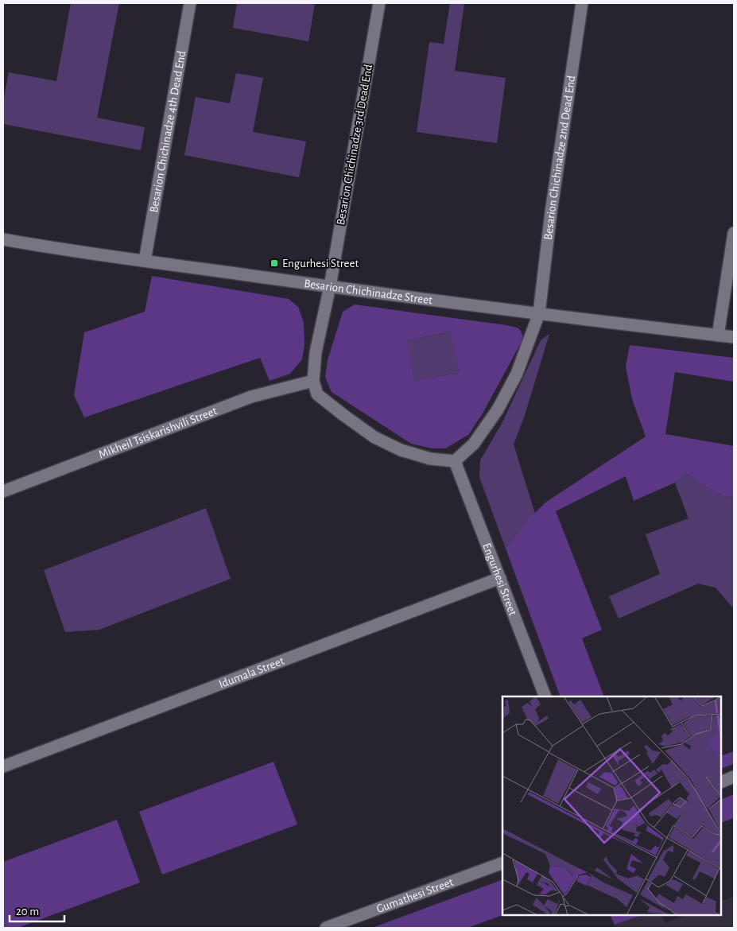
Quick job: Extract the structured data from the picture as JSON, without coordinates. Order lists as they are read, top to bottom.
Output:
{
  "streets": {
    "street": [
      "Besarion Chichinadze 4th Dead End",
      "Besarion Chichinadze 3rd Dead End",
      "Besarion Chichinadze 2nd Dead End",
      "Besarion Chichinadze Street",
      "Mikheil Tsiskarishvili Street",
      "Engurhesi Street",
      "Idumala Street",
      "Gumathesi Street"
    ]
  },
  "crossings": [
    ["Besarion Chichinadze 4th Dead End", "Besarion Chichinadze Street"],
    ["Besarion Chichinadze 3rd Dead End", "Besarion Chichinadze Street"],
    ["Besarion Chichinadze 2nd Dead End", "Besarion Chichinadze Street"],
    ["Engurhesi Street", "Idumala Street"]
  ],
  "places": {
    "transit": ["Engurhesi Street"]
  },
  "scale_bar": "20 m"
}
